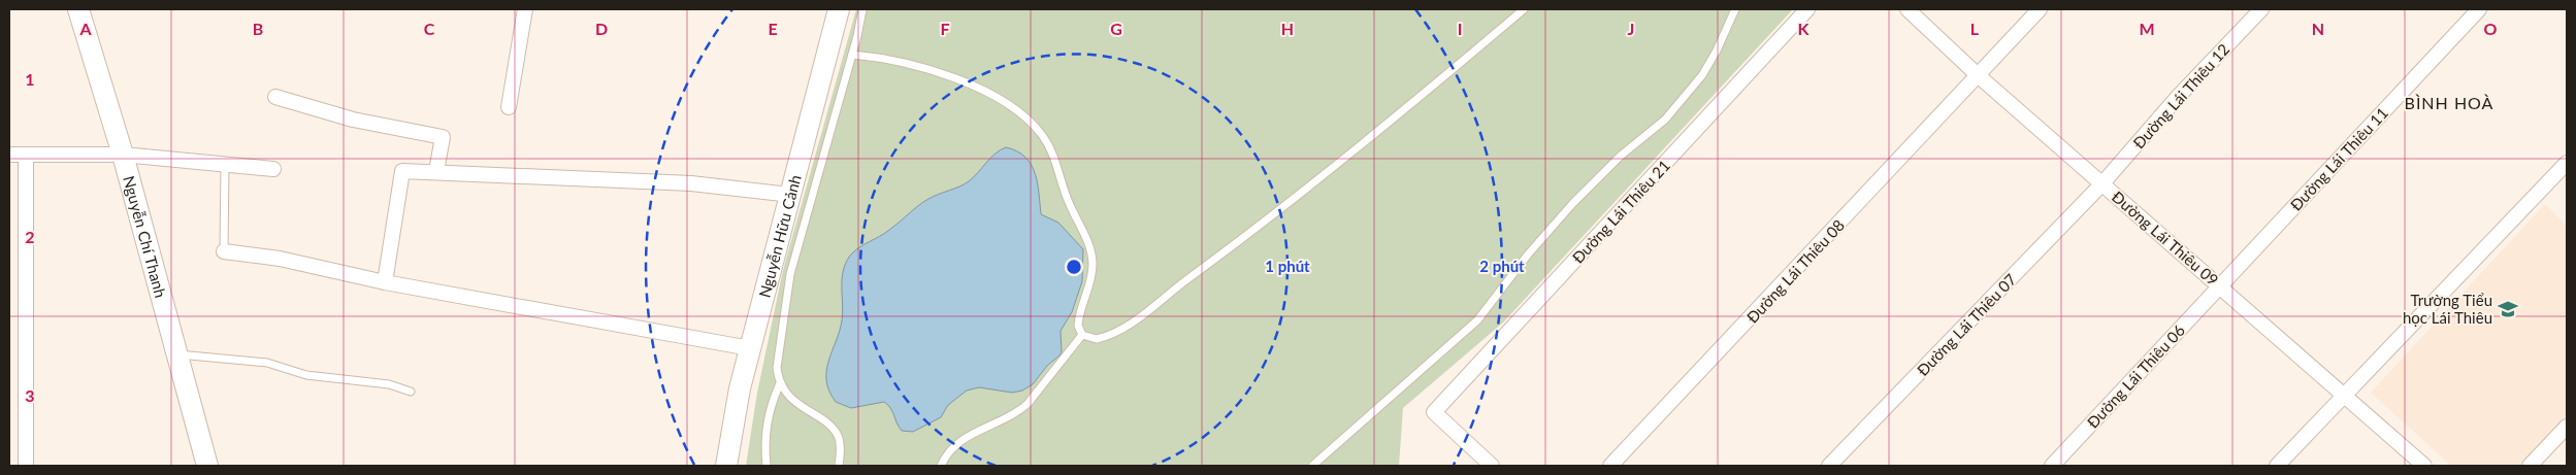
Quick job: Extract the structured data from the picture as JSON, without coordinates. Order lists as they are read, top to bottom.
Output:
{
  "streets": {
    "street": [
      "Đường Lái Thiêu 12",
      "Đường Lái Thiêu 11",
      "Đường Lái Thiêu 21",
      "Nguyễn Chí Thanh",
      "Nguyễn Hữu Cảnh",
      "Đường Lái Thiêu 09",
      "Đường Lái Thiêu 08",
      "Đường Lái Thiêu 07",
      "Đường Lái Thiêu 06"
    ]
  },
  "crossings": [
    ["Đường Lái Thiêu 12", "Đường Lái Thiêu 09"],
    ["Đường Lái Thiêu 12", "Đường Lái Thiêu 07"],
    ["Đường Lái Thiêu 11", "Đường Lái Thiêu 09"],
    ["Đường Lái Thiêu 11", "Đường Lái Thiêu 06"],
    ["Đường Lái Thiêu 09", "Đường Lái Thiêu 08"],
    ["Đường Lái Thiêu 09", "Đường Lái Thiêu 07"],
    ["Đường Lái Thiêu 09", "Đường Lái Thiêu 06"]
  ],
  "districts": ["BÌNH HOÀ"],
  "places": {
    "school or university": ["Trường Tiểu học Lái Thiêu"]
  },
  "grid": {
    "columns": [
      "A",
      "B",
      "C",
      "D",
      "E",
      "F",
      "G",
      "H",
      "I",
      "J",
      "K",
      "L",
      "M",
      "N",
      "O"
    ],
    "rows": ["1", "2", "3"]
  },
  "rings": ["1 phút", "2 phút"]
}
